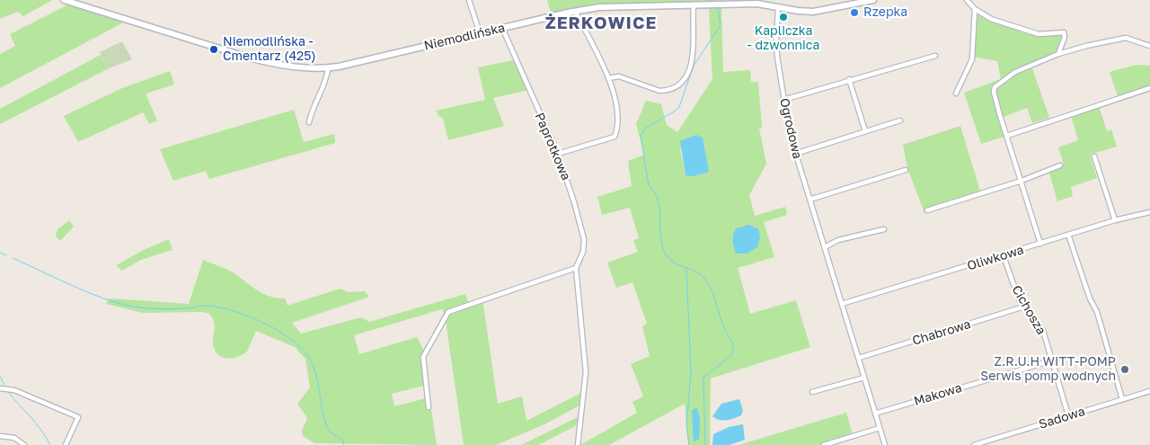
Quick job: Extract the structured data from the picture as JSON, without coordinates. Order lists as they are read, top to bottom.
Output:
{
  "streets": {
    "main road": ["Niemodlińska"],
    "street": [
      "Ogrodowa",
      "Paprotkowa",
      "Oliwkowa",
      "Cichosza",
      "Chabrowa",
      "Makowa",
      "Sadowa"
    ]
  },
  "crossings": [
    ["Niemodlińska", "Ogrodowa"],
    ["Niemodlińska", "Paprotkowa"],
    ["Ogrodowa", "Oliwkowa"],
    ["Ogrodowa", "Chabrowa"],
    ["Ogrodowa", "Makowa"],
    ["Oliwkowa", "Cichosza"],
    ["Cichosza", "Chabrowa"],
    ["Cichosza", "Makowa"],
    ["Cichosza", "Sadowa"]
  ],
  "districts": ["ŻERKOWICE"],
  "places": [
    "Rzepka",
    "Kapliczka - dzwonnica",
    "Niemodlińska - Cmentarz (425)",
    "Z.R.U.H WITT-POMP Serwis pomp wodnych"
  ]
}
